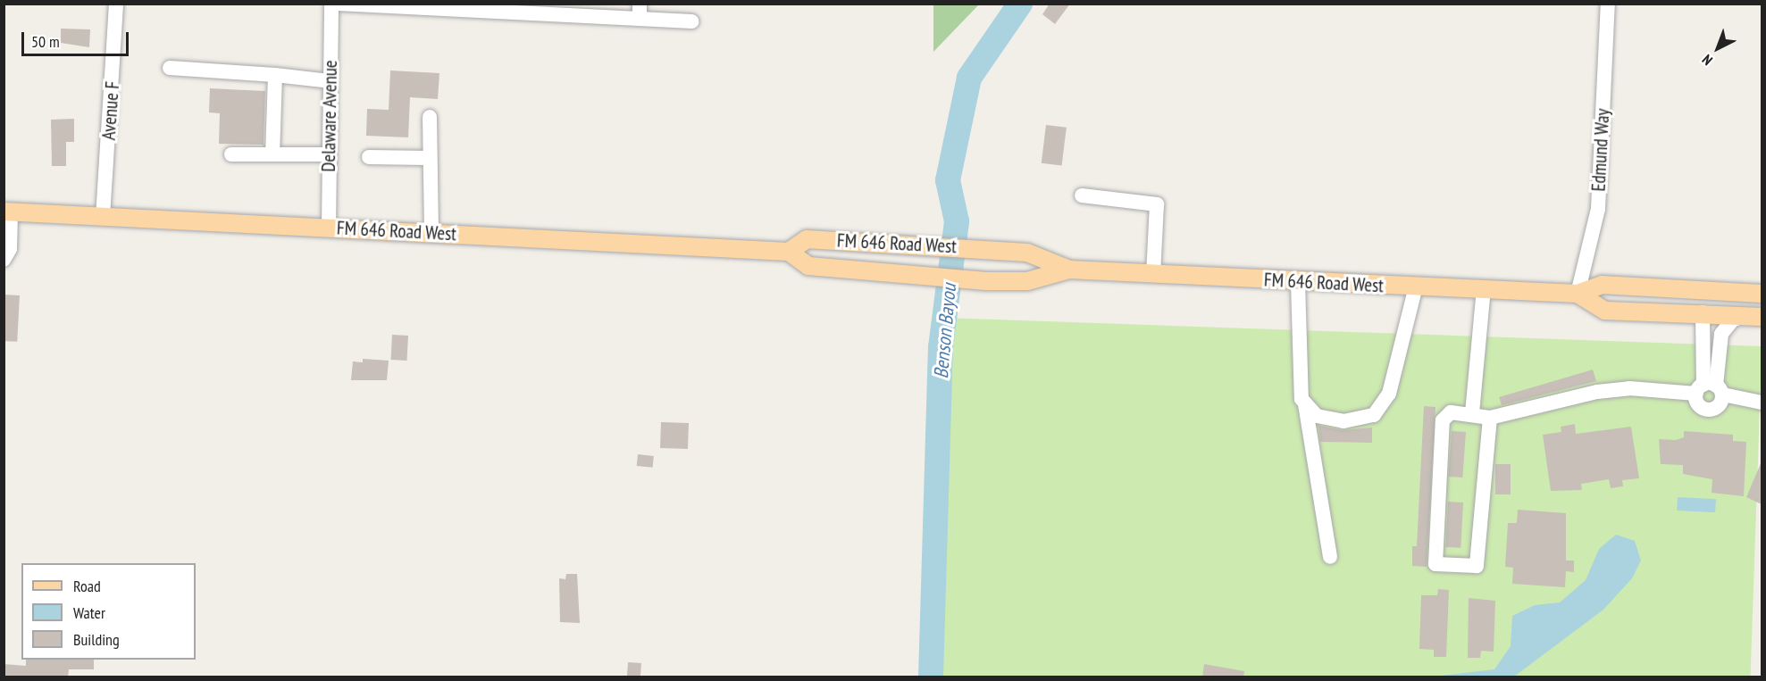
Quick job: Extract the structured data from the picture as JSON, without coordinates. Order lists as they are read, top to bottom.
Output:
{
  "streets": {
    "main road": ["FM 646 Road West"],
    "street": ["Avenue F", "Delaware Avenue", "Edmund Way"]
  },
  "crossings": [
    ["Avenue F", "FM 646 Road West"],
    ["Delaware Avenue", "FM 646 Road West"],
    ["Edmund Way", "FM 646 Road West"]
  ],
  "water": ["Benson Bayou"],
  "legend": ["Road", "Water", "Building"],
  "scale_bar": "50 m",
  "north": "bottom left"
}
